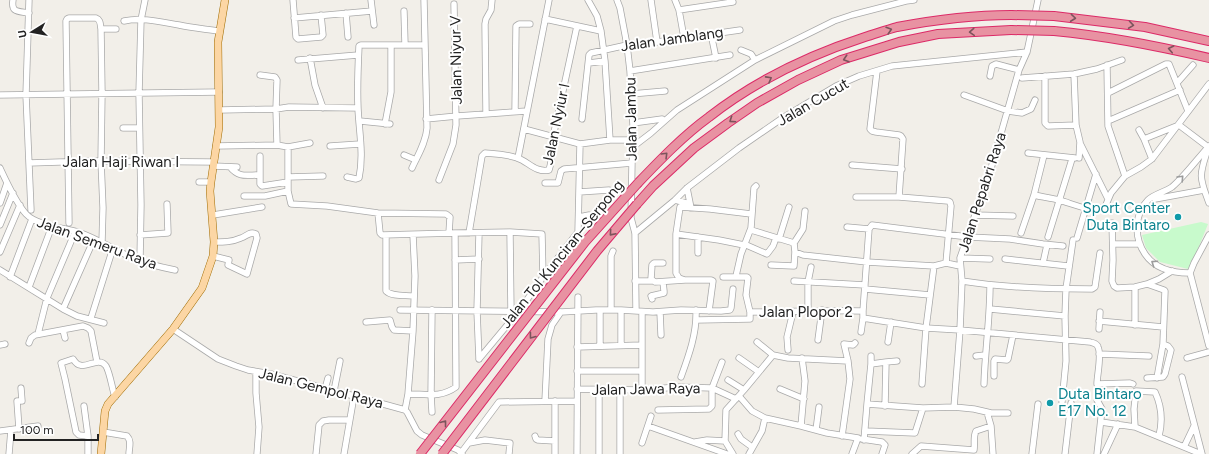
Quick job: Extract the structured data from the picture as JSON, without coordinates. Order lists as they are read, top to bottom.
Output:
{
  "streets": {
    "highway": ["Jalan Tol Kunciran–Serpong"],
    "street": [
      "Jalan Jamblang",
      "Jalan Niyur V",
      "Jalan Cucut",
      "Jalan Jambu",
      "Jalan Nyiur I",
      "Jalan Haji Riwan I",
      "Jalan Pepabri Raya",
      "Jalan Semeru Raya",
      "Jalan Plopor 2",
      "Jalan Gempol Raya",
      "Jalan Jawa Raya"
    ]
  },
  "crossings": [
    ["Jalan Jamblang", "Jalan Jambu"],
    ["Jalan Cucut", "Jalan Jambu"],
    ["Jalan Cucut", "Jalan Pepabri Raya"],
    ["Jalan Jambu", "Jalan Jawa Raya"],
    ["Jalan Pepabri Raya", "Jalan Plopor 2"]
  ],
  "places": ["Sport Center Duta Bintaro", "Duta Bintaro E17 No. 12"],
  "scale_bar": "100 m",
  "north": "left"
}
